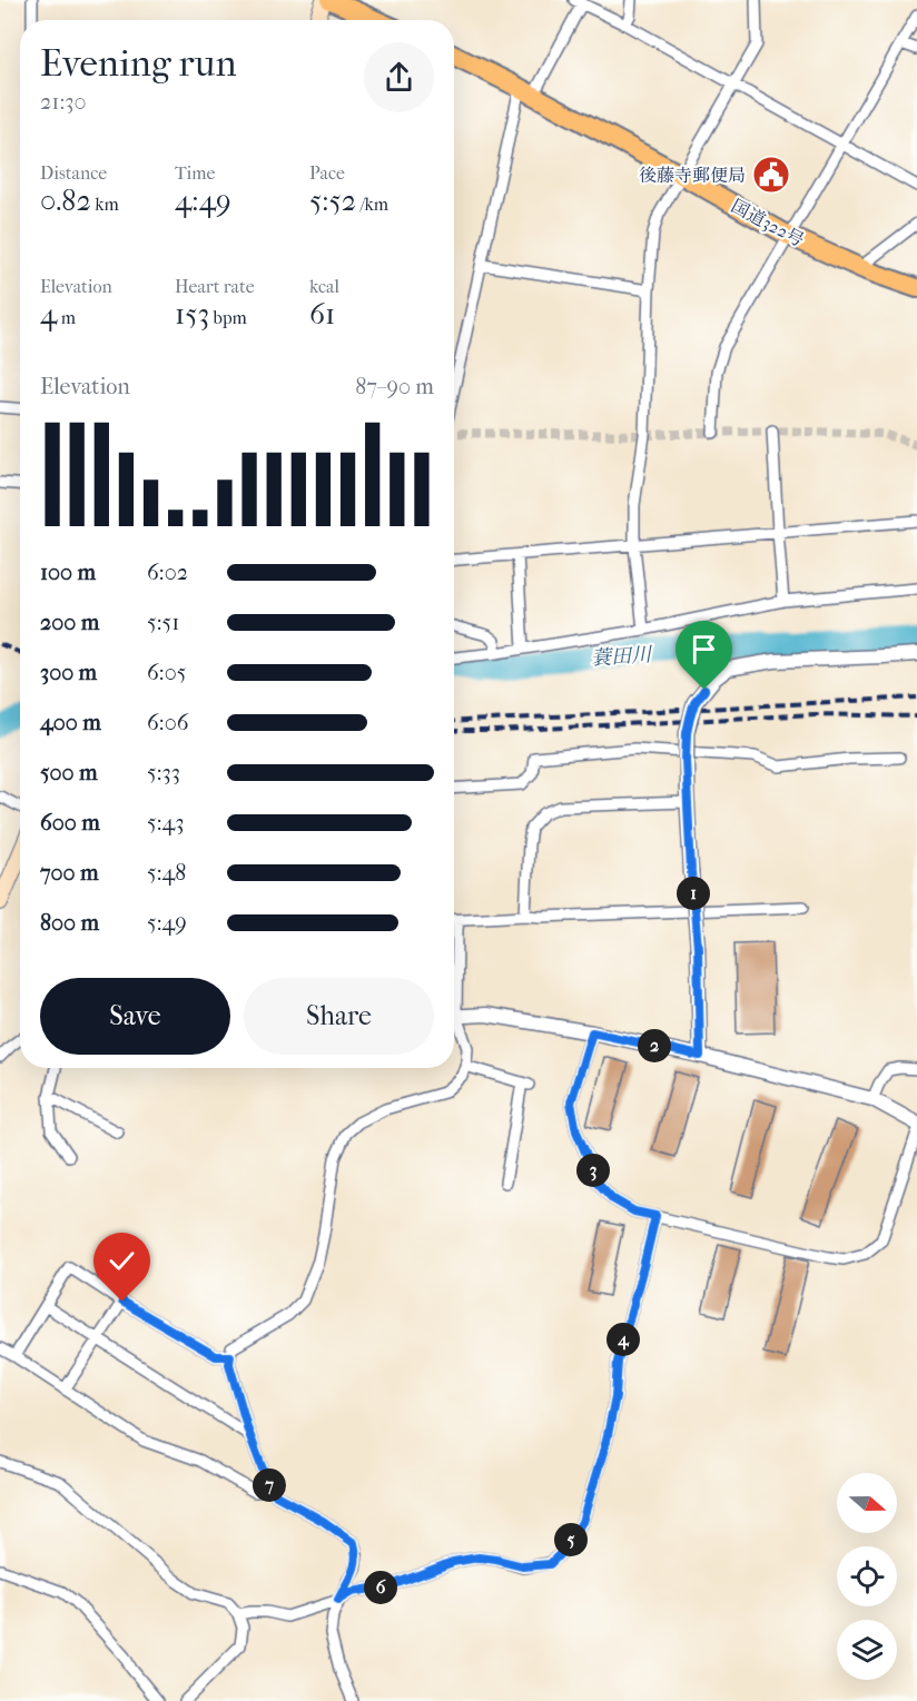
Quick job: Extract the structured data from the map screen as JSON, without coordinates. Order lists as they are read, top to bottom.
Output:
{
  "streets": {
    "highway": ["国道322号"]
  },
  "water": ["蓑田川"],
  "places": {
    "public building": ["後藤寺郵便局"]
  },
  "north": "right",
  "page": {
    "heading": ["Evening run", "21:30"],
    "stats": [
      ["Distance", "0.82 km"],
      ["Time", "4:49"],
      ["Pace", "5:52 /km"],
      ["Elevation", "4 m"],
      ["Heart rate", "153 bpm"],
      ["kcal", "61"]
    ],
    "chart": ["Elevation", "87–90 m"],
    "list": [
      {
        "name": "100 m",
        "note": "6:02"
      },
      {
        "name": "200 m",
        "note": "5:51"
      },
      {
        "name": "300 m",
        "note": "6:05"
      },
      {
        "name": "400 m",
        "note": "6:06"
      },
      {
        "name": "500 m",
        "note": "5:33"
      },
      {
        "name": "600 m",
        "note": "5:43"
      },
      {
        "name": "700 m",
        "note": "5:48"
      },
      {
        "name": "800 m",
        "note": "5:49"
      }
    ],
    "pins": [
      "1",
      "2",
      "3",
      "4",
      "7",
      "5",
      "6"
    ],
    "buttons": ["Save", "Share"]
  }
}
